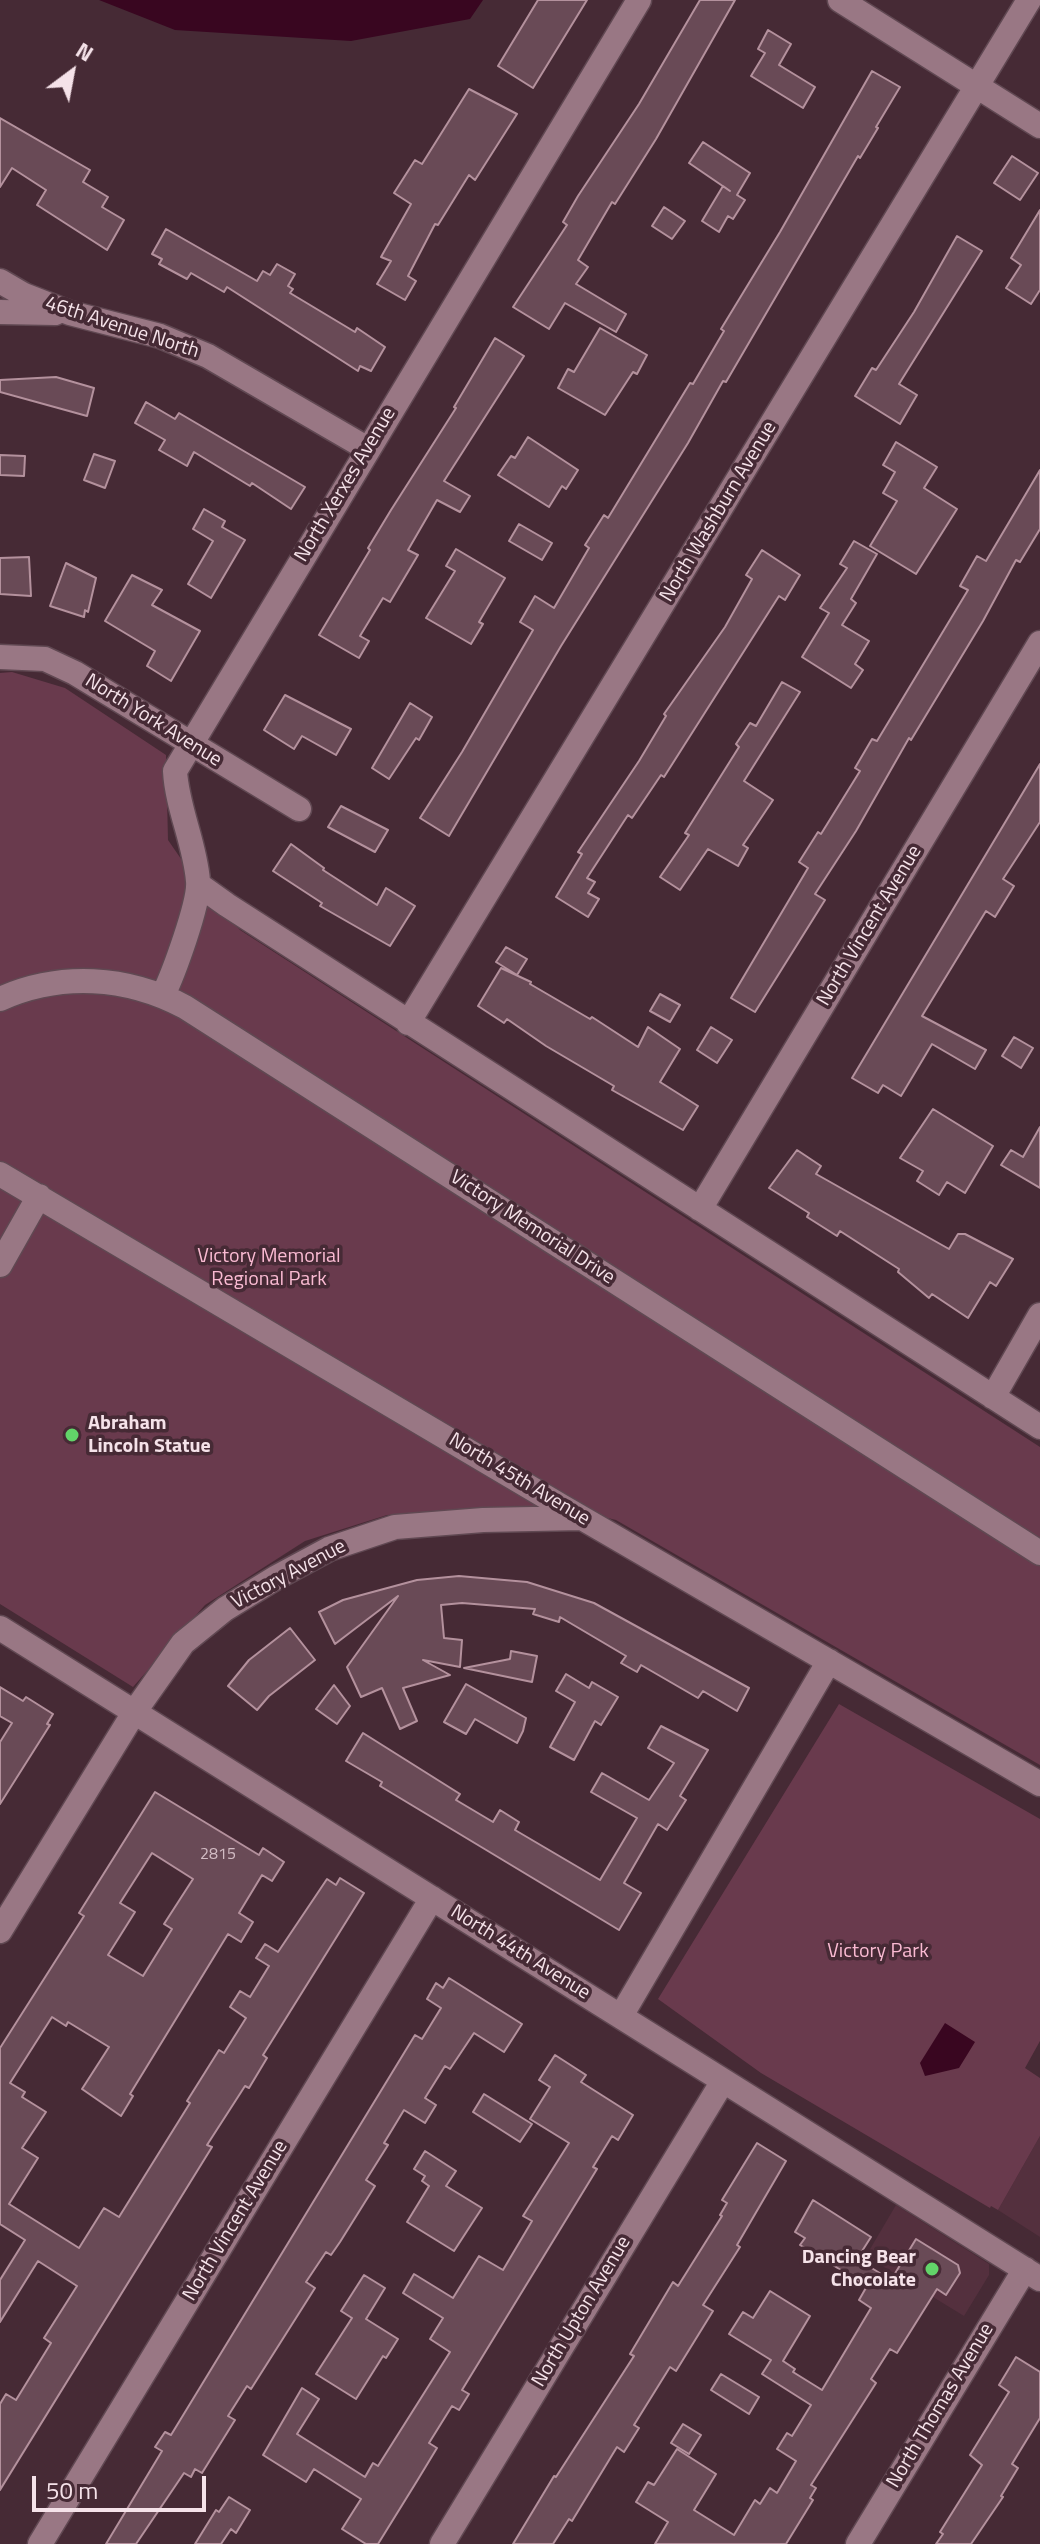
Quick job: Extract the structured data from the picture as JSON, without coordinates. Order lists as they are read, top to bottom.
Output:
{
  "streets": {
    "street": [
      "46th Avenue North",
      "North Xerxes Avenue",
      "North Washburn Avenue",
      "North York Avenue",
      "North Vincent Avenue",
      "Victory Memorial Drive",
      "North 45th Avenue",
      "Victory Avenue",
      "North 44th Avenue",
      "North Upton Avenue",
      "North Thomas Avenue"
    ]
  },
  "crossings": [
    ["46th Avenue North", "North Xerxes Avenue"],
    ["North Xerxes Avenue", "North York Avenue"],
    ["North Xerxes Avenue", "Victory Memorial Drive"],
    ["North Vincent Avenue", "North 44th Avenue"],
    ["North 45th Avenue", "Victory Avenue"],
    ["Victory Avenue", "North 44th Avenue"],
    ["North 44th Avenue", "North Upton Avenue"],
    ["North 44th Avenue", "North Thomas Avenue"]
  ],
  "parks": ["Victory Memorial Regional Park", "Victory Park"],
  "places": ["Abraham Lincoln Statue", "Dancing Bear Chocolate"],
  "house_numbers": ["2815"],
  "scale_bar": "50 m",
  "north": "top right"
}
